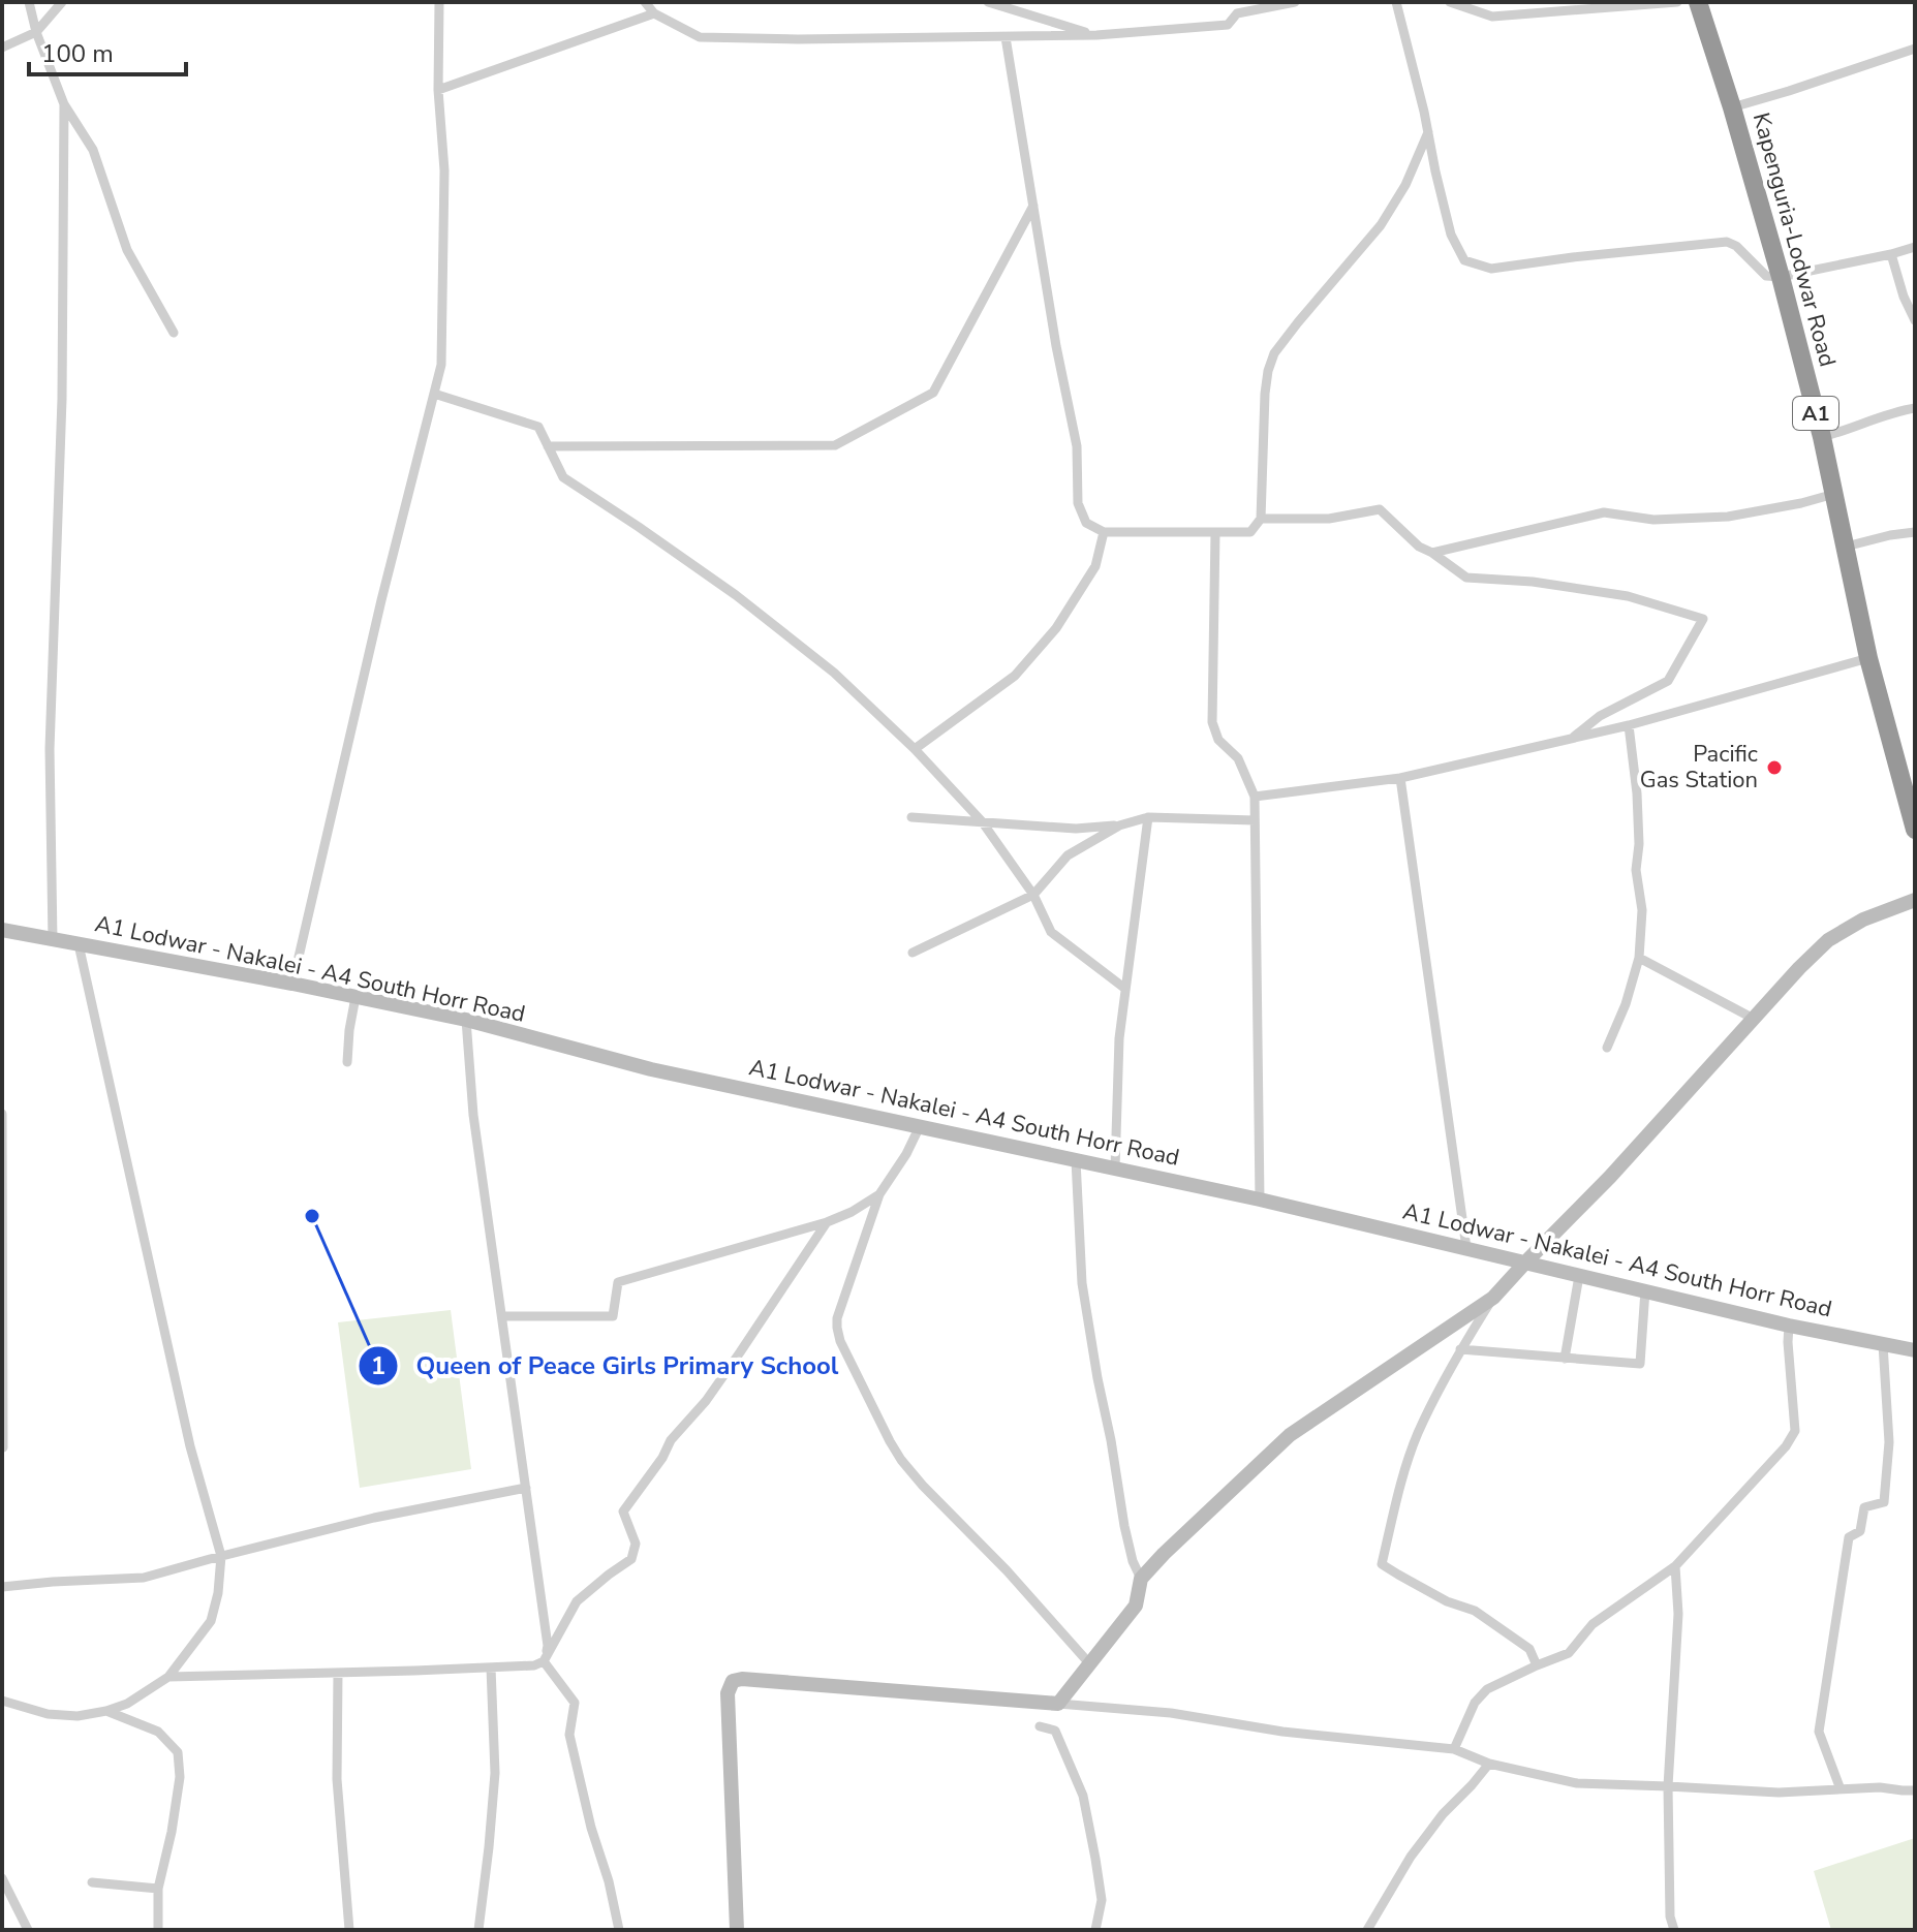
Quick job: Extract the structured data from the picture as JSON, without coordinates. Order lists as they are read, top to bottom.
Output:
{
  "streets": {
    "highway": ["Kapenguria-Lodwar Road", "A1"],
    "main road": ["A1 Lodwar - Nakalei - A4 South Horr Road"]
  },
  "places": ["Pacific Gas Station", "Queen of Peace Girls Primary School"],
  "scale_bar": "100 m"
}
